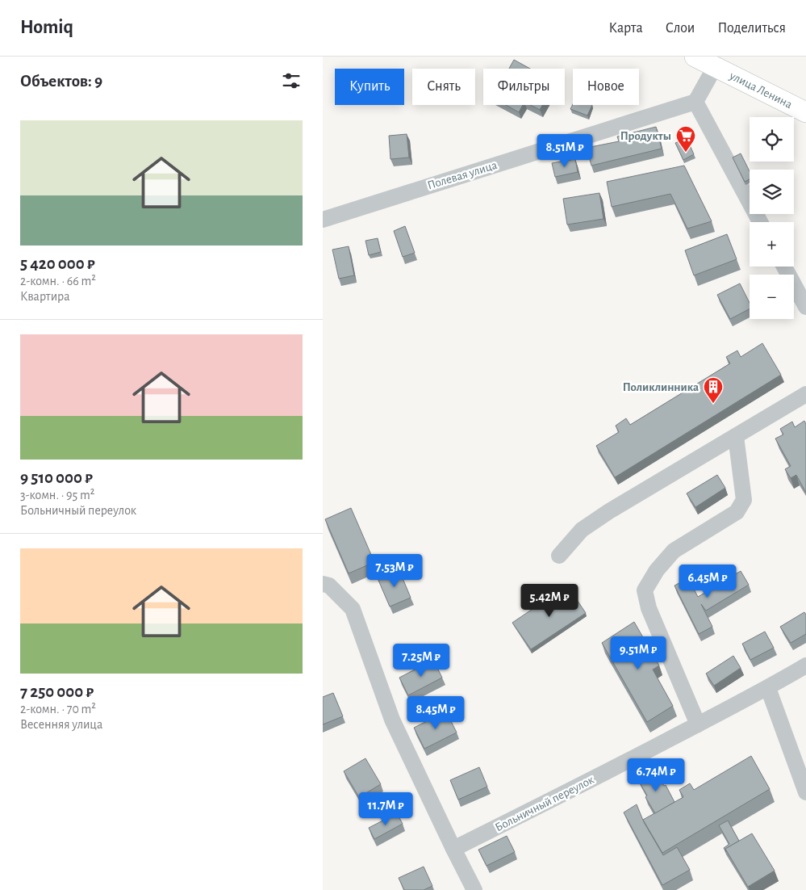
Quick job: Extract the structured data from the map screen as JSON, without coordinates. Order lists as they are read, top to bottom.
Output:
{
  "streets": {
    "main road": ["улица Ленина"],
    "street": ["Полевая улица", "Больничный переулок"]
  },
  "places": {
    "supermarket": ["Продукты"],
    "building": ["Поликлинника"]
  },
  "page": {
    "header": "Homiq",
    "nav": ["Карта", "Слои", "Поделиться"],
    "heading": "Объектов: 9",
    "chip": [
      "Купить",
      "Снять",
      "Фильтры",
      "Новое"
    ],
    "list": [
      {
        "name": "5 420 000 ₽",
        "note": "2-комн. · 66 m² · Квартира"
      },
      {
        "name": "9 510 000 ₽",
        "note": "3-комн. · 95 m² · Больничный переулок"
      },
      {
        "name": "7 250 000 ₽",
        "note": "2-комн. · 70 m² · Весенняя улица"
      }
    ],
    "map_buttons": ["+", "−"],
    "price": [
      "8.51M ₽",
      "7.53M ₽",
      "6.45M ₽",
      "5.42M ₽",
      "9.51M ₽",
      "7.25M ₽",
      "8.45M ₽",
      "6.74M ₽",
      "11.7M ₽"
    ]
  }
}
